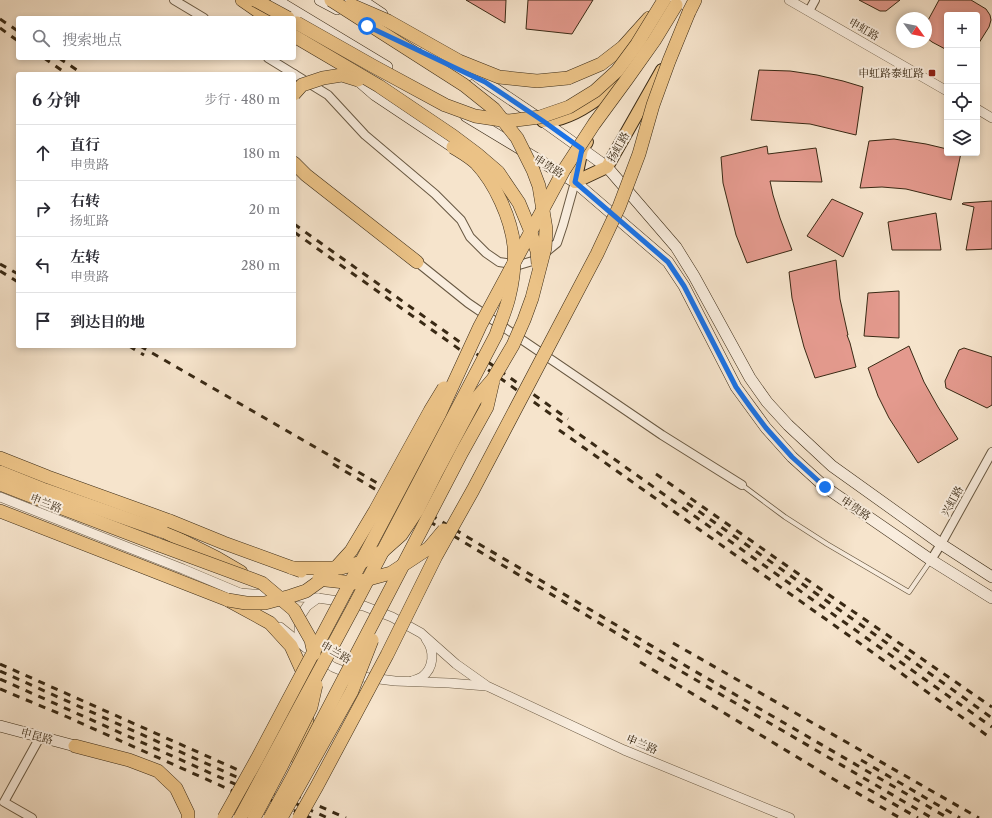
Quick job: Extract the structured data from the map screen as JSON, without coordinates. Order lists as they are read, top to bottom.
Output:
{
  "streets": {
    "main road": ["扬虹路", "申贵路", "申昆路"],
    "street": ["申虹路", "兴虹路", "申兰路"]
  },
  "crossings": [
    ["扬虹路", "申贵路"],
    ["申贵路", "兴虹路"]
  ],
  "places": {
    "transit": ["申虹路泰虹路"]
  },
  "north": "bottom right",
  "page": {
    "map_buttons": ["+", "−"],
    "search": "搜索地点",
    "heading": ["6 分钟", "步行 · 480 m"],
    "list": [
      ["直行", "申贵路", "180 m"],
      ["右转", "扬虹路", "20 m"],
      ["左转", "申贵路", "280 m"],
      "到达目的地"
    ]
  }
}
